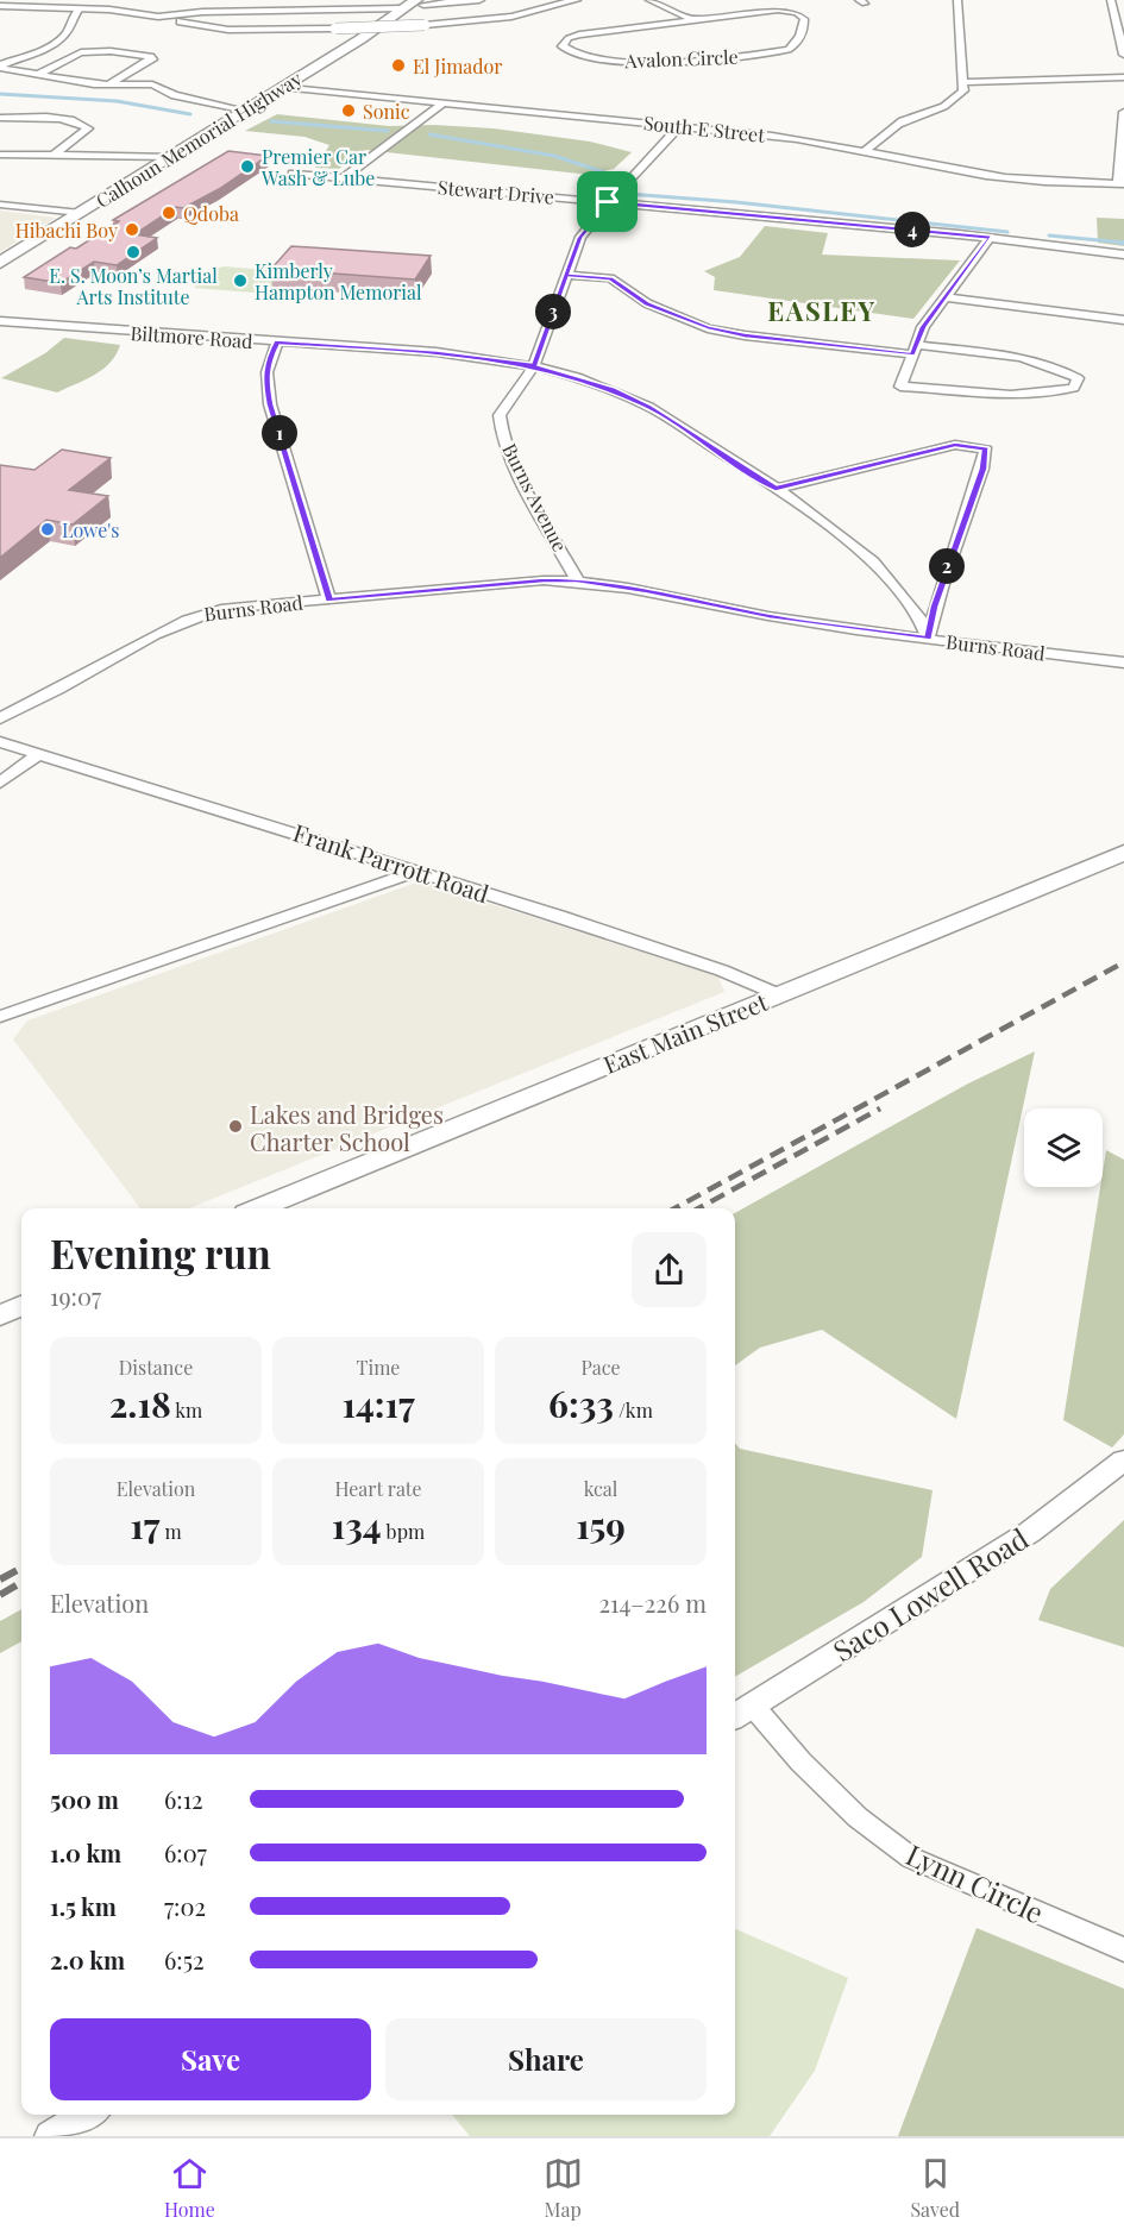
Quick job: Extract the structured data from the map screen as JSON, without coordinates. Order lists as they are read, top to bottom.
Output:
{
  "streets": {
    "highway": ["Calhoun Memorial Highway"],
    "main road": ["East Main Street"],
    "street": [
      "Avalon Circle",
      "South E Street",
      "Stewart Drive",
      "Biltmore Road",
      "Burns Avenue",
      "Burns Road",
      "Frank Parrott Road",
      "Saco Lowell Road",
      "Lynn Circle"
    ]
  },
  "crossings": [
    ["South E Street", "Calhoun Memorial Highway"],
    ["South E Street", "Burns Avenue"],
    ["Stewart Drive", "Burns Avenue"],
    ["Biltmore Road", "Burns Avenue"],
    ["Biltmore Road", "Burns Road"],
    ["Burns Avenue", "Burns Road"],
    ["Frank Parrott Road", "East Main Street"],
    ["Saco Lowell Road", "Lynn Circle"]
  ],
  "districts": ["EASLEY"],
  "places": [
    "El Jimador",
    "Sonic",
    "Premier Car Wash & Lube",
    "Qdoba",
    "Hibachi Boy",
    "E. S. Moon’s Martial Arts Institute",
    "Kimberly Hampton Memorial",
    "Lowe's",
    "Lakes and Bridges Charter School"
  ],
  "page": {
    "pins": [
      "4",
      "3",
      "1",
      "2"
    ],
    "heading": ["Evening run", "19:07"],
    "stats": [
      ["Distance", "2.18 km"],
      ["Time", "14:17"],
      ["Pace", "6:33 /km"],
      ["Elevation", "17 m"],
      ["Heart rate", "134 bpm"],
      ["kcal", "159"]
    ],
    "chart": ["Elevation", "214–226 m"],
    "list": [
      {
        "name": "500 m",
        "note": "6:12"
      },
      {
        "name": "1.0 km",
        "note": "6:07"
      },
      {
        "name": "1.5 km",
        "note": "7:02"
      },
      {
        "name": "2.0 km",
        "note": "6:52"
      }
    ],
    "buttons": ["Save", "Share"],
    "tabs": ["Home", "Map", "Saved"]
  }
}
